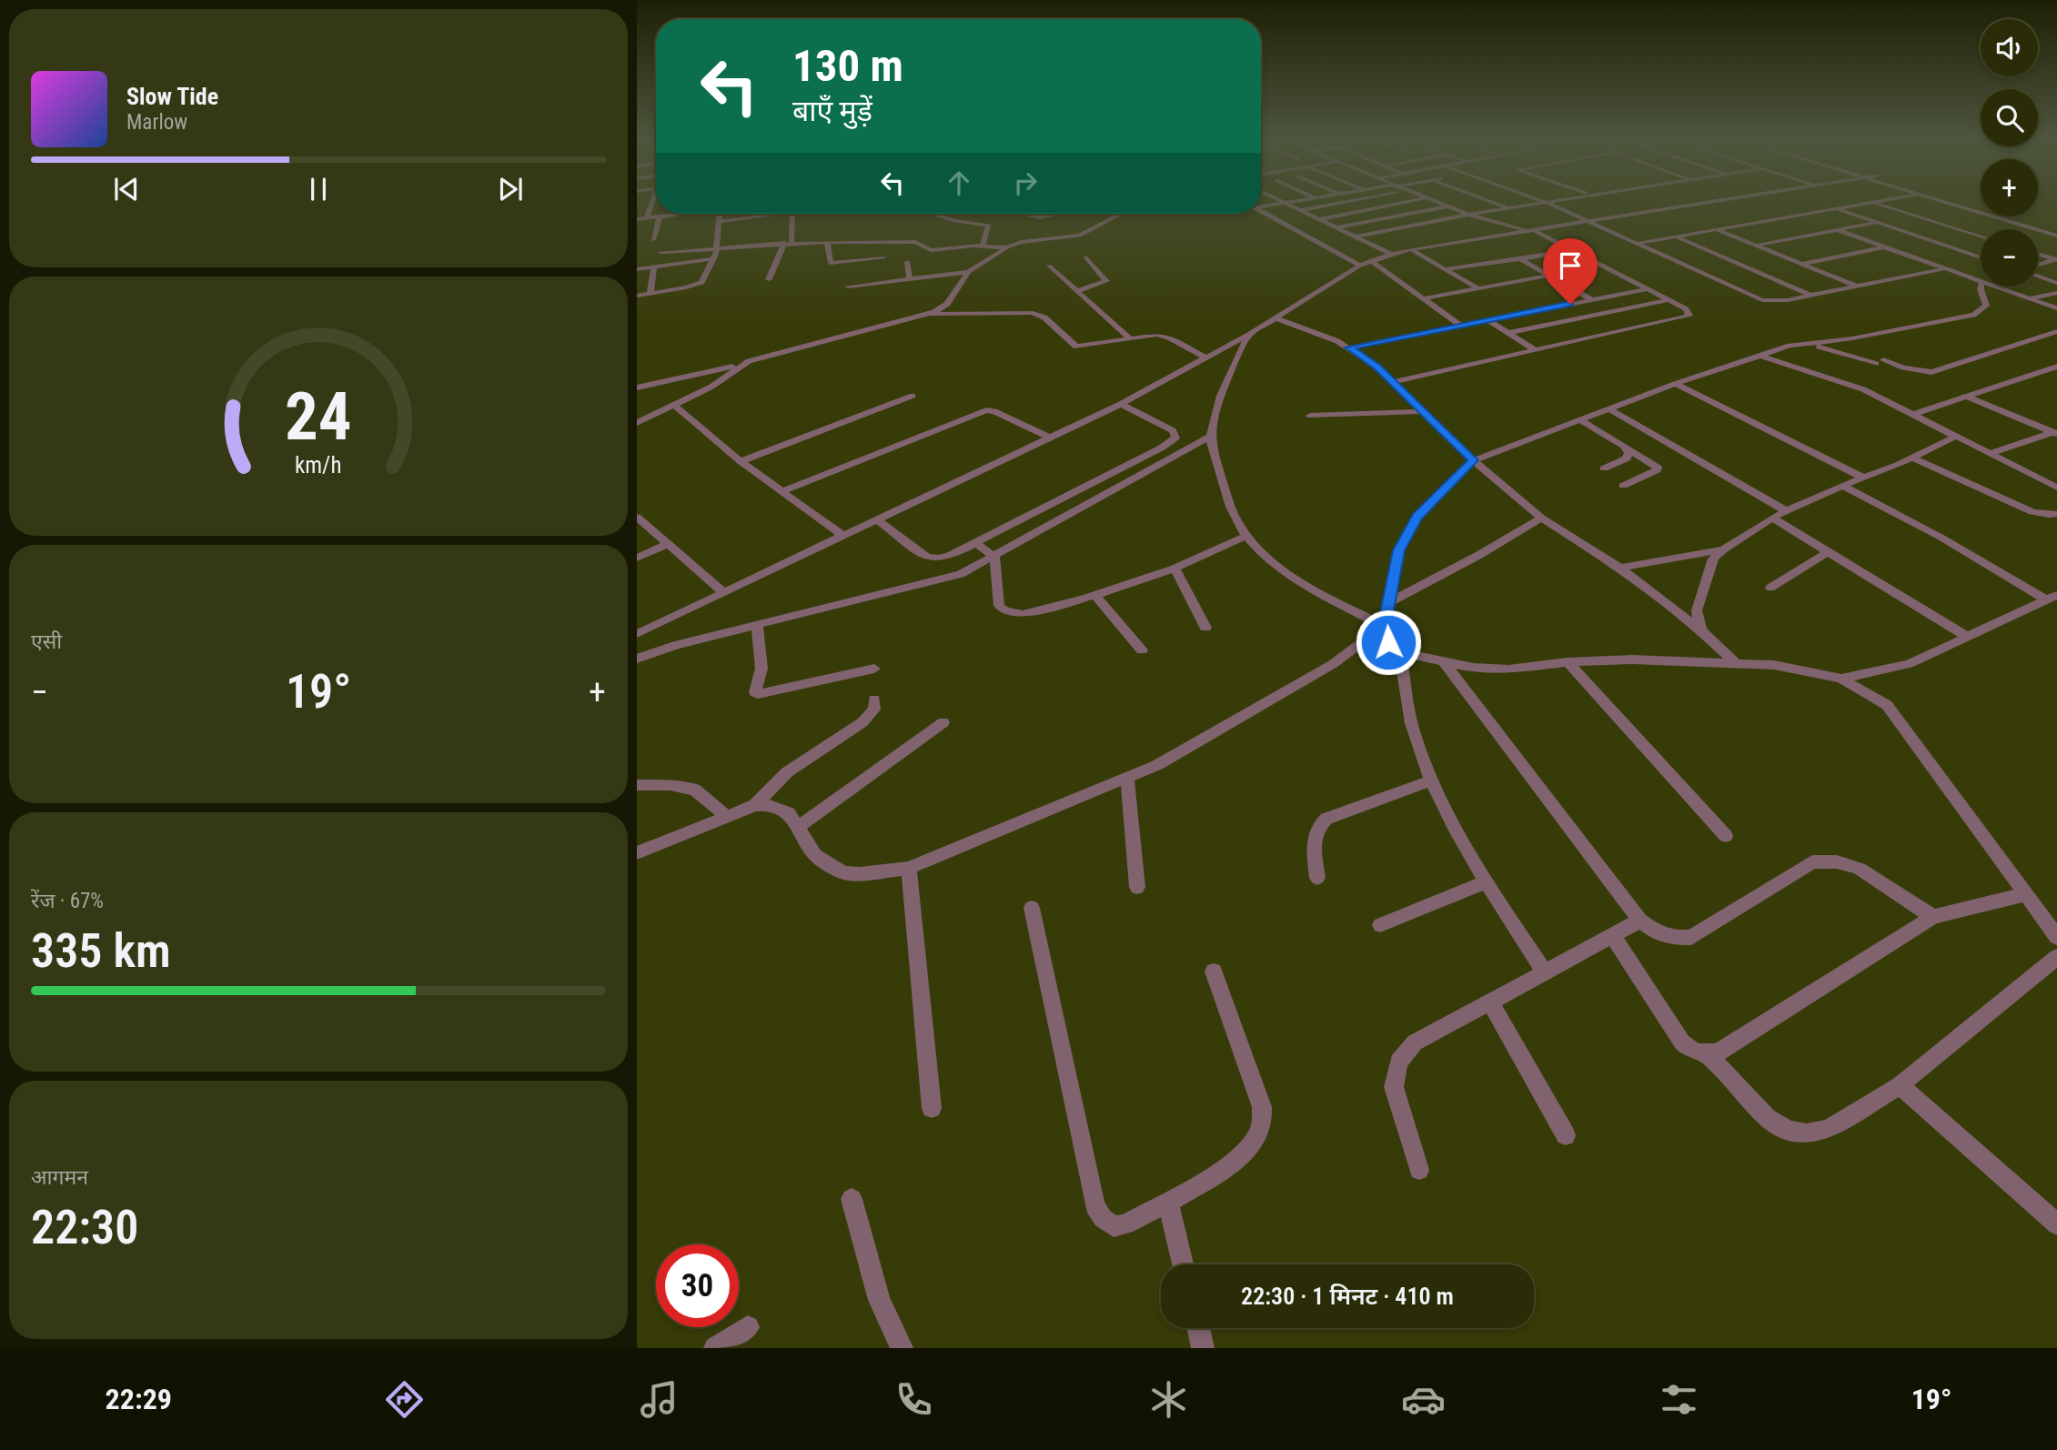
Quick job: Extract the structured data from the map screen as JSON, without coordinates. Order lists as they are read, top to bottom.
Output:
{
  "page": {
    "map_buttons": ["+", "−"],
    "turn": ["130 m", "बाएँ मुड़ें"],
    "song": ["Slow Tide", "Marlow"],
    "tile": [
      "एसी",
      ["रेंज · 67%", "335 km"],
      ["आगमन", "22:30"]
    ],
    "heat": ["−", "19°", "+"],
    "limit": "30",
    "trip": "22:30 · 1 मिनट · 410 m",
    "tabs": ["22:29", "19°"],
    "gauge": ["24", "km/h"]
  }
}
